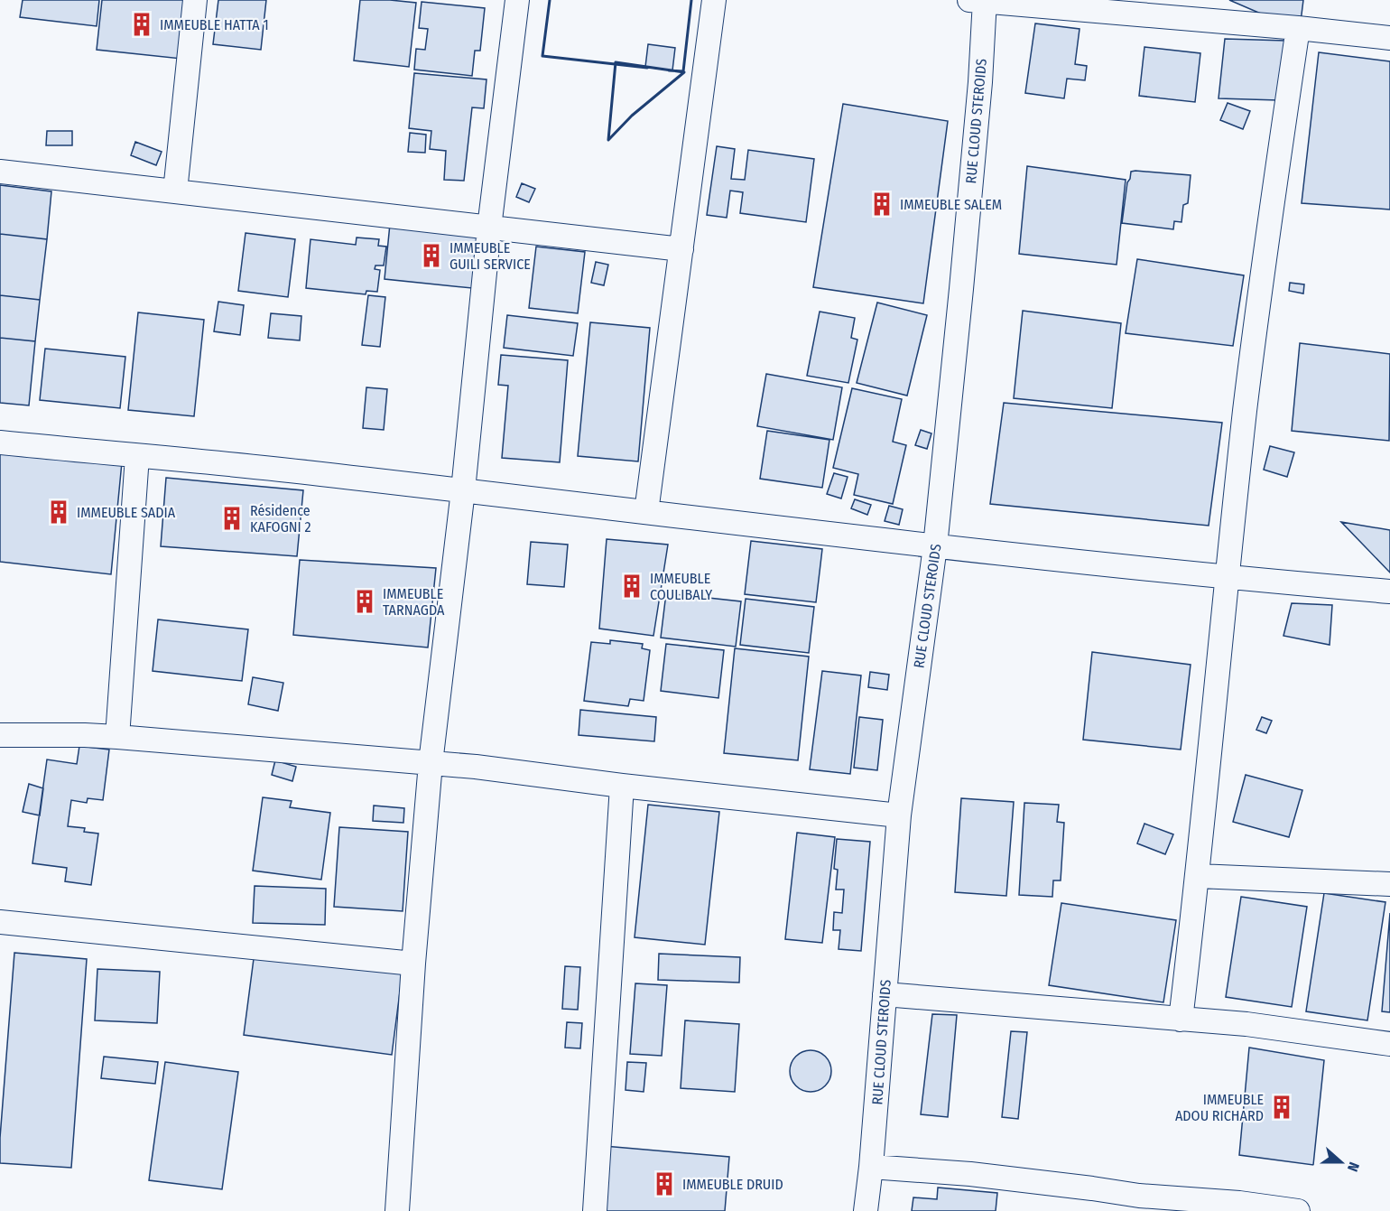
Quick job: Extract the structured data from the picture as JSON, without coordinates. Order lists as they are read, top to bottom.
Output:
{
  "streets": {
    "street": ["RUE CLOUD STEROIDS"]
  },
  "places": {
    "building": [
      "IMMEUBLE HATTA 1",
      "IMMEUBLE SALEM",
      "IMMEUBLE GUILI SERVICE",
      "IMMEUBLE SADIA",
      "Résidence KAFOGNI 2",
      "IMMEUBLE COULIBALY",
      "IMMEUBLE TARNAGDA",
      "IMMEUBLE ADOU RICHARD",
      "IMMEUBLE DRUID"
    ]
  },
  "north": "right"
}
